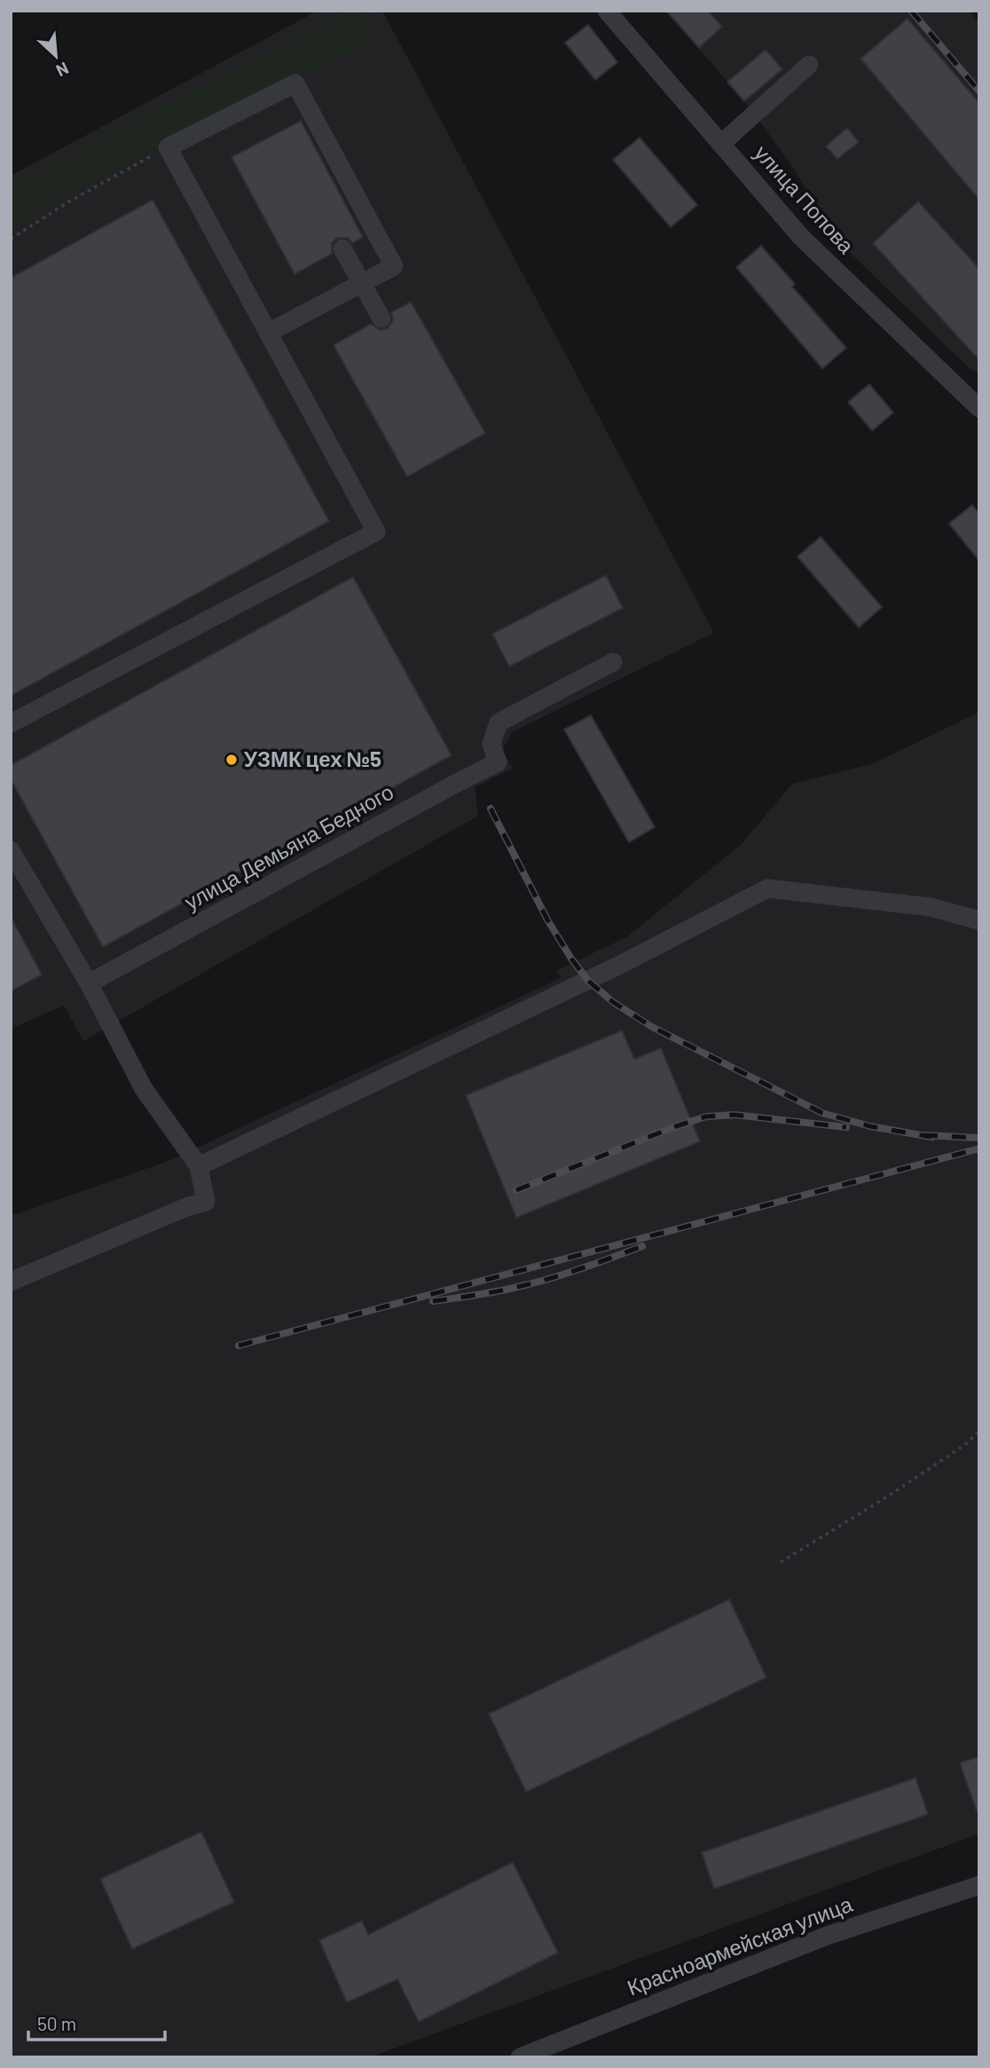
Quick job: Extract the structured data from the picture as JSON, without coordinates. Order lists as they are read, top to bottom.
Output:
{
  "streets": {
    "street": ["улица Попова", "улица Демьяна Бедного", "Красноармейская улица"]
  },
  "places": ["УЗМК цех №5"],
  "scale_bar": "50 m",
  "north": "bottom right"
}
